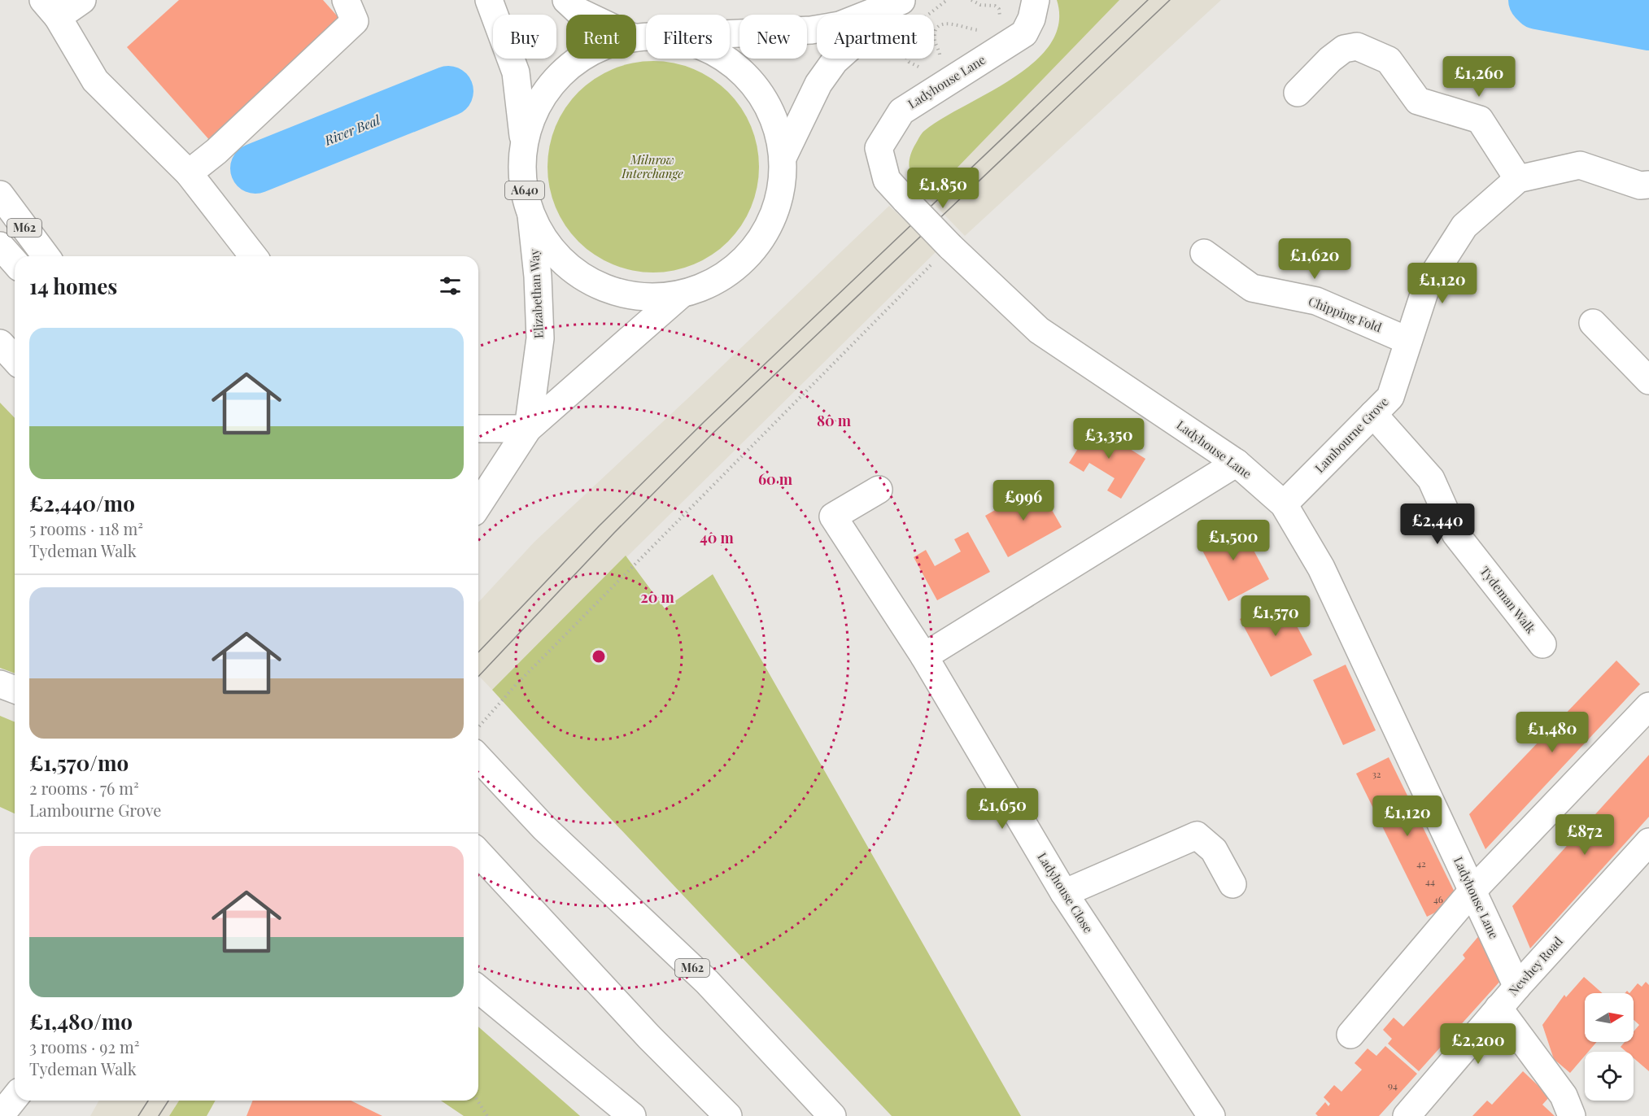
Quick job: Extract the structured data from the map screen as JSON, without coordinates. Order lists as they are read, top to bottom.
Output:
{
  "streets": {
    "main road": [
      "Ladyhouse Lane",
      "A640",
      "M62",
      "Elizabethan Way",
      "Chipping Fold",
      "Lambourne Grove",
      "Tydeman Walk",
      "Ladyhouse Close",
      "Newhey Road"
    ]
  },
  "crossings": [
    ["Ladyhouse Lane", "Lambourne Grove"],
    ["Ladyhouse Lane", "Newhey Road"],
    ["A640", "Elizabethan Way"],
    ["Chipping Fold", "Lambourne Grove"],
    ["Lambourne Grove", "Tydeman Walk"]
  ],
  "water": ["River Beal"],
  "parks": ["Milnrow Interchange"],
  "house_numbers": [
    "32",
    "42",
    "44",
    "46",
    "94"
  ],
  "north": "right",
  "page": {
    "chip": [
      "Buy",
      "Rent",
      "Filters",
      "New",
      "Apartment"
    ],
    "price": [
      "£1,260",
      "£1,850",
      "£1,620",
      "£1,120",
      "£3,350",
      "£996",
      "£2,440",
      "£1,500",
      "£1,570",
      "£1,480",
      "£1,650",
      "£1,120",
      "£872",
      "£2,200"
    ],
    "heading": "14 homes",
    "list": [
      {
        "name": "£2,440/mo",
        "note": "5 rooms · 118 m² · Tydeman Walk"
      },
      {
        "name": "£1,570/mo",
        "note": "2 rooms · 76 m² · Lambourne Grove"
      },
      {
        "name": "£1,480/mo",
        "note": "3 rooms · 92 m² · Tydeman Walk"
      }
    ]
  },
  "rings": [
    "80 m",
    "60 m",
    "40 m",
    "20 m"
  ]
}
